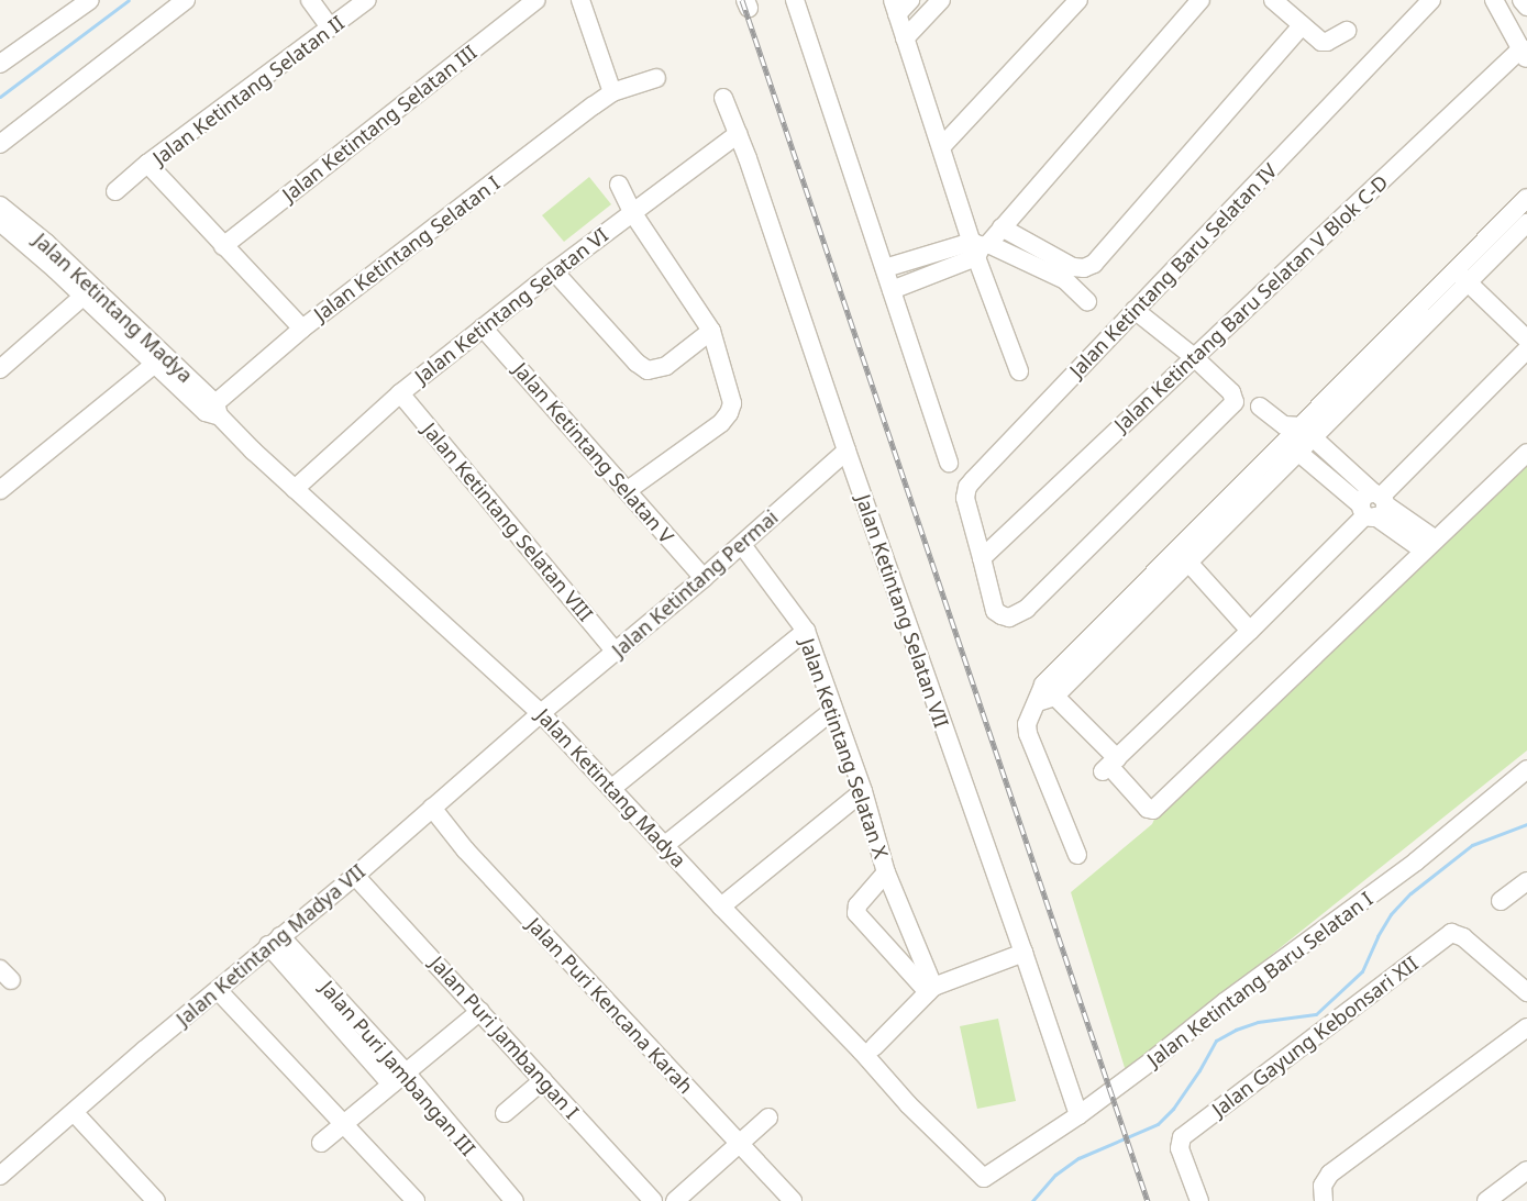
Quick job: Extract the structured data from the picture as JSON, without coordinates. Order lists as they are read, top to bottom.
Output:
{
  "streets": {
    "street": [
      "Jalan Ketintang Selatan II",
      "Jalan Ketintang Selatan III",
      "Jalan Ketintang Selatan I",
      "Jalan Ketintang Baru Selatan IV",
      "Jalan Ketintang Baru Selatan V Blok C-D",
      "Jalan Ketintang Selatan VI",
      "Jalan Ketintang Madya",
      "Jalan Ketintang Selatan V",
      "Jalan Ketintang Selatan VIII",
      "Jalan Ketintang Permai",
      "Jalan Ketintang Selatan VII",
      "Jalan Ketintang Selatan X",
      "Jalan Ketintang Madya VII",
      "Jalan Ketintang Baru Selatan I",
      "Jalan Puri Kencana Karah",
      "Jalan Gayung Kebonsari XII",
      "Jalan Puri Jambangan I",
      "Jalan Puri Jambangan III"
    ]
  },
  "crossings": [
    ["Jalan Ketintang Selatan II", "Jalan Ketintang Selatan III"],
    ["Jalan Ketintang Selatan II", "Jalan Ketintang Selatan I"],
    ["Jalan Ketintang Selatan I", "Jalan Ketintang Madya"],
    ["Jalan Ketintang Baru Selatan IV", "Jalan Ketintang Baru Selatan V Blok C-D"],
    ["Jalan Ketintang Selatan VI", "Jalan Ketintang Madya"],
    ["Jalan Ketintang Selatan VI", "Jalan Ketintang Selatan V"],
    ["Jalan Ketintang Selatan VI", "Jalan Ketintang Selatan VIII"],
    ["Jalan Ketintang Selatan VI", "Jalan Ketintang Selatan VII"],
    ["Jalan Ketintang Madya", "Jalan Ketintang Permai"],
    ["Jalan Ketintang Madya", "Jalan Ketintang Madya VII"],
    ["Jalan Ketintang Madya", "Jalan Ketintang Baru Selatan I"],
    ["Jalan Ketintang Selatan V", "Jalan Ketintang Permai"],
    ["Jalan Ketintang Selatan VIII", "Jalan Ketintang Permai"],
    ["Jalan Ketintang Permai", "Jalan Ketintang Selatan VII"],
    ["Jalan Ketintang Permai", "Jalan Ketintang Selatan X"],
    ["Jalan Ketintang Permai", "Jalan Ketintang Madya VII"],
    ["Jalan Ketintang Selatan VII", "Jalan Ketintang Baru Selatan I"],
    ["Jalan Ketintang Madya VII", "Jalan Puri Kencana Karah"],
    ["Jalan Ketintang Madya VII", "Jalan Puri Jambangan I"],
    ["Jalan Ketintang Madya VII", "Jalan Puri Jambangan III"]
  ]
}
